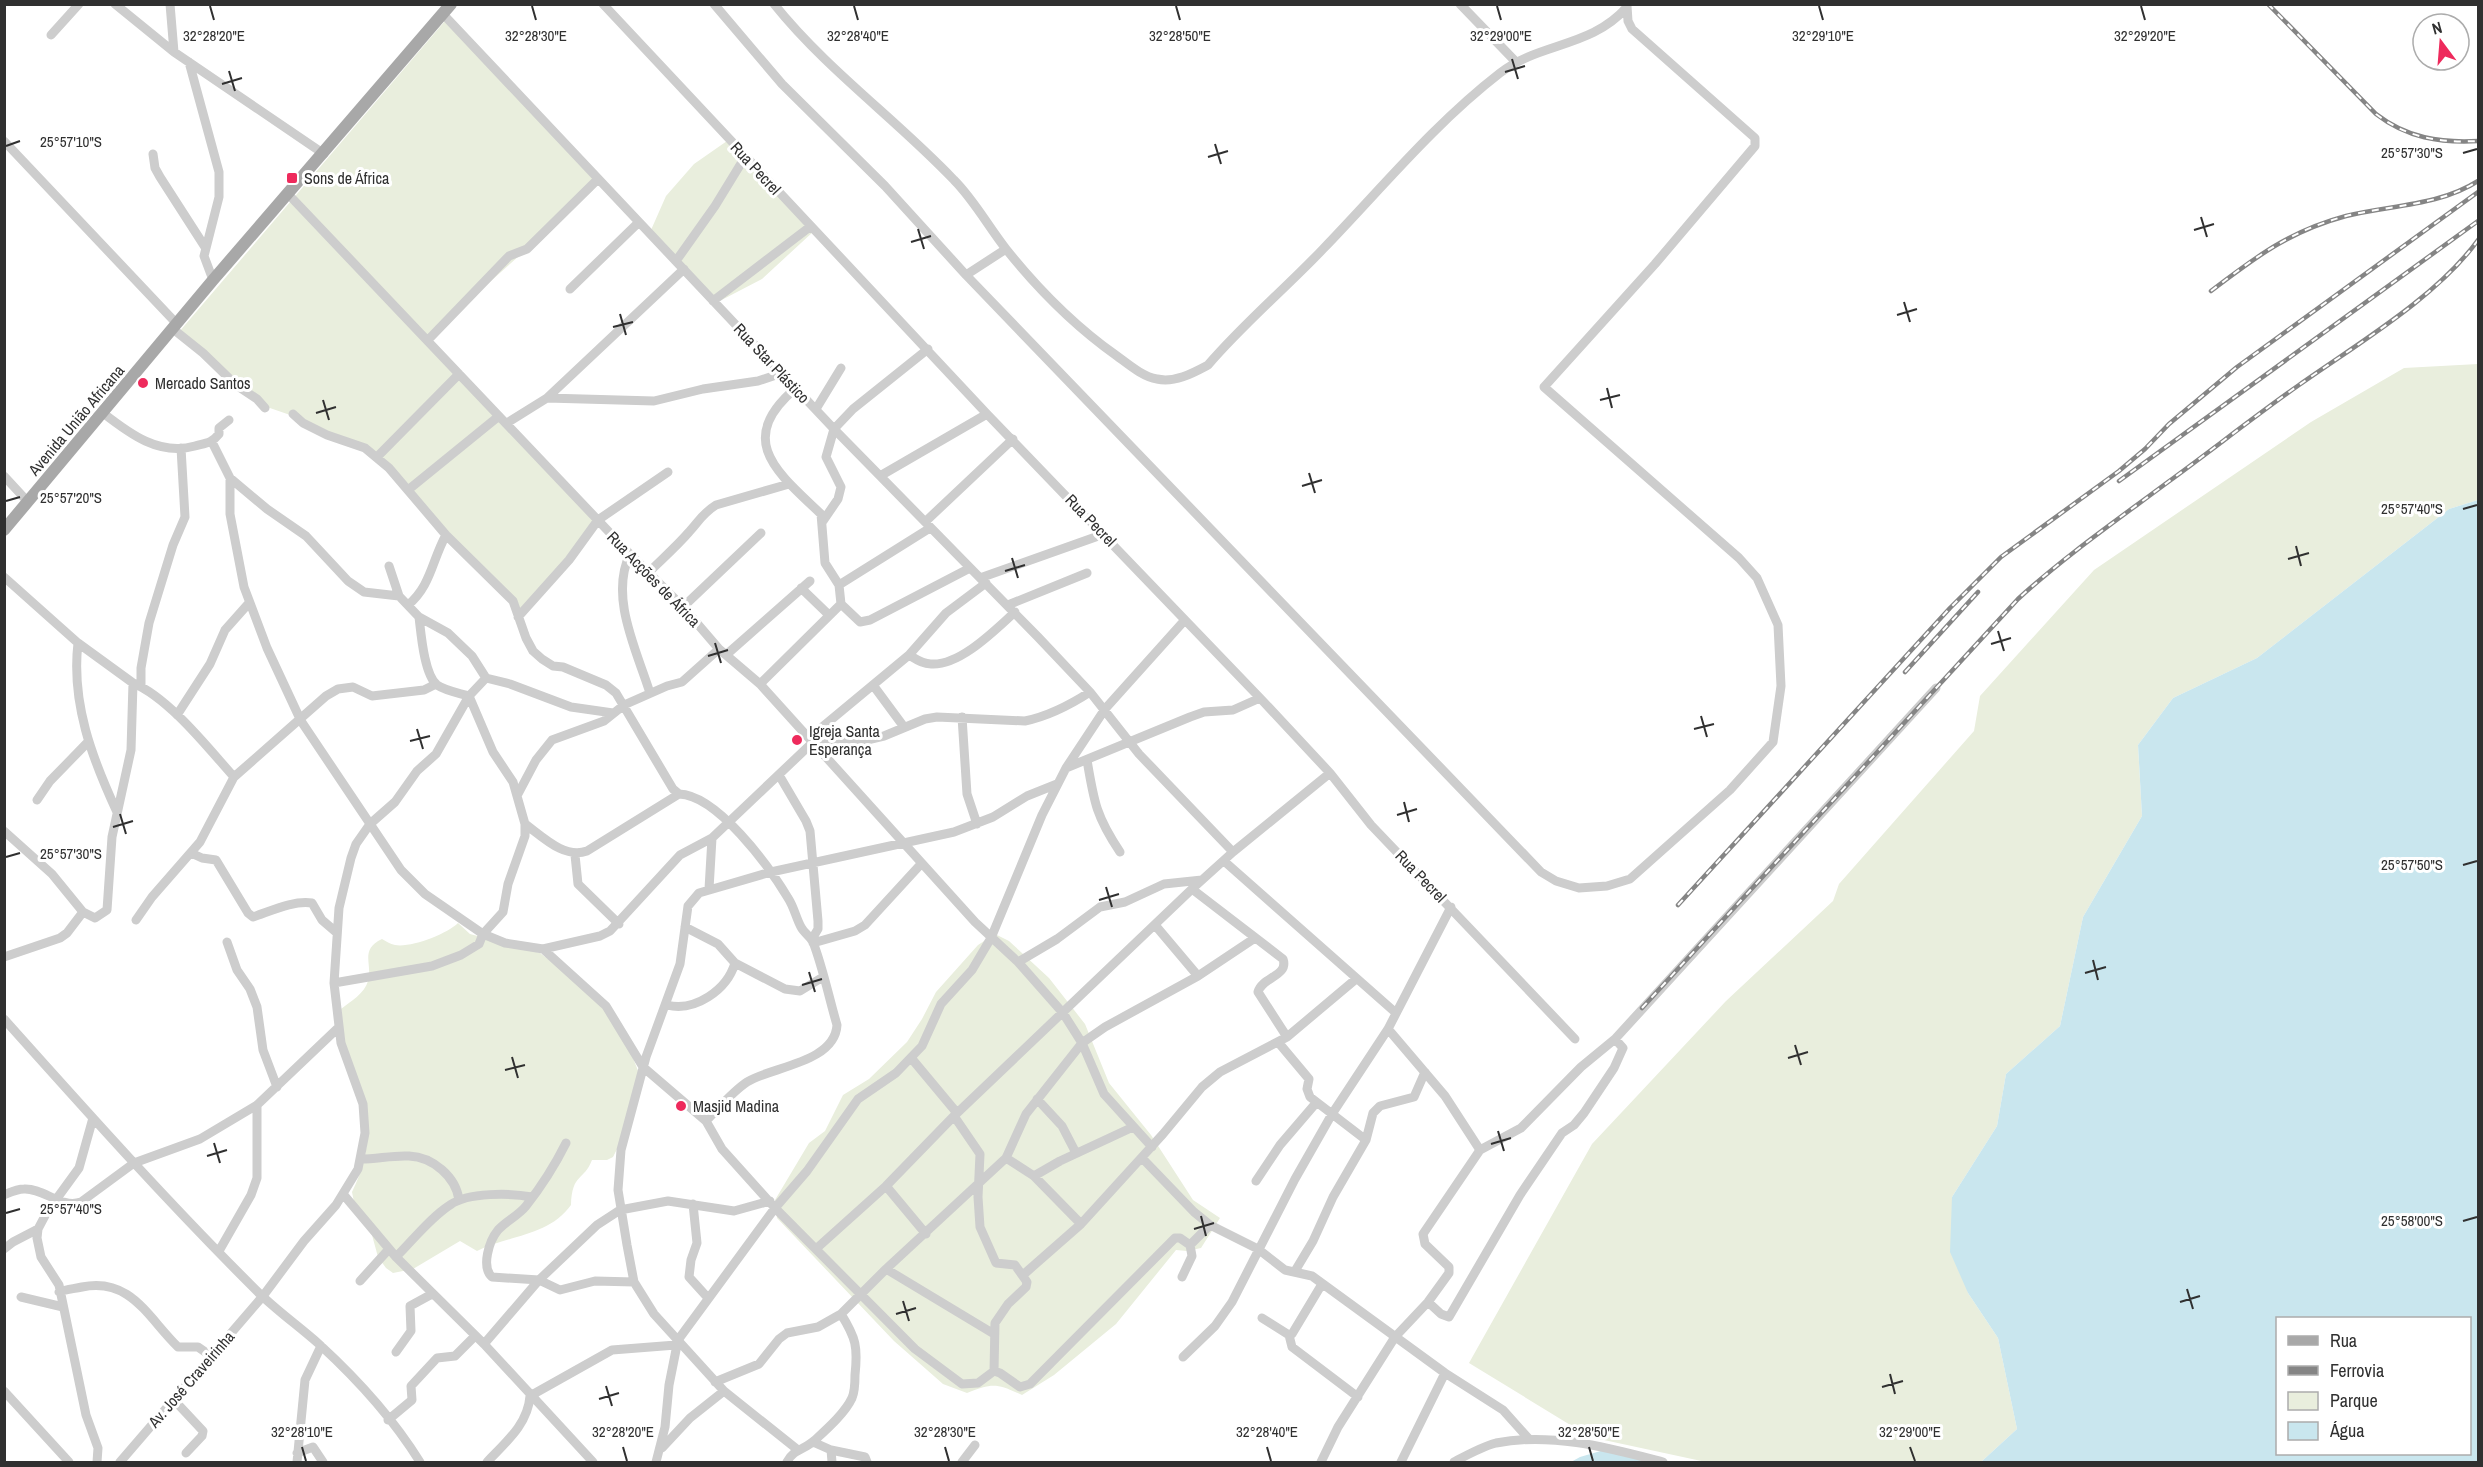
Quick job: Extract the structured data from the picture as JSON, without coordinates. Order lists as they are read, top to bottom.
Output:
{
  "streets": {
    "main road": ["Avenida União Africana"],
    "street": [
      "Rua Pecrel",
      "Rua Star Plástico",
      "Rua Acções de África",
      "Av. José Craveirinha"
    ]
  },
  "crossings": [
    ["Rua Star Plástico", "Avenida União Africana"],
    ["Avenida União Africana", "Rua Acções de África"]
  ],
  "places": {
    "transit": ["Sons de África"],
    "other": ["Mercado Santos", "Igreja Santa Esperança", "Masjid Madina"]
  },
  "legend": [
    "Rua",
    "Ferrovia",
    "Parque",
    "Água"
  ],
  "north": "top",
  "coordinates": [
    "32°28'20\"E",
    "32°28'30\"E",
    "32°28'40\"E",
    "32°28'50\"E",
    "32°29'00\"E",
    "32°29'10\"E",
    "32°29'20\"E",
    "25°57'10\"S",
    "25°57'30\"S",
    "25°57'20\"S",
    "25°57'40\"S",
    "25°57'50\"S",
    "25°58'00\"S",
    "32°28'10\"E"
  ]
}
